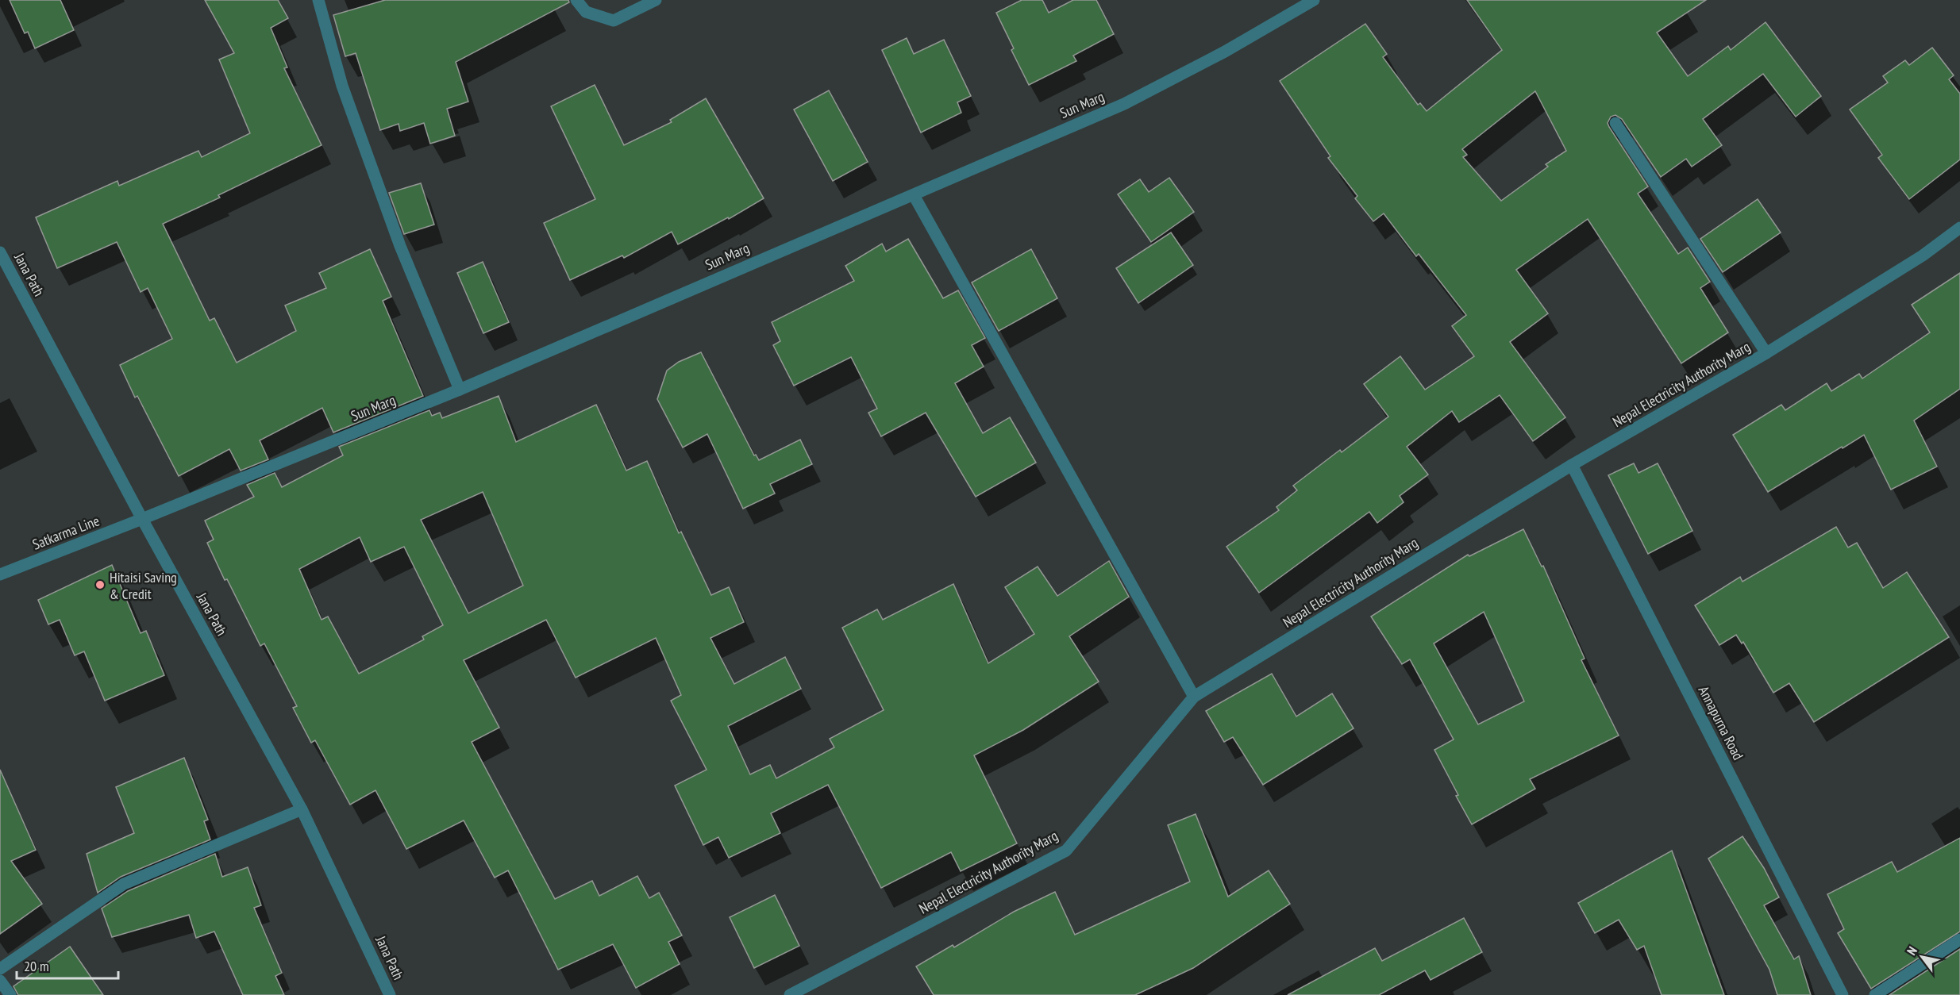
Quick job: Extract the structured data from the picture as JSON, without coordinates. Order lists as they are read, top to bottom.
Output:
{
  "streets": {
    "street": [
      "Sun Marg",
      "Jana Path",
      "Nepal Electricity Authority Marg",
      "Satkarma Line",
      "Annapurna Road"
    ]
  },
  "crossings": [
    ["Sun Marg", "Jana Path"],
    ["Sun Marg", "Satkarma Line"],
    ["Jana Path", "Satkarma Line"],
    ["Nepal Electricity Authority Marg", "Annapurna Road"]
  ],
  "places": ["Hitaisi Saving & Credit"],
  "scale_bar": "20 m",
  "north": "top left"
}
